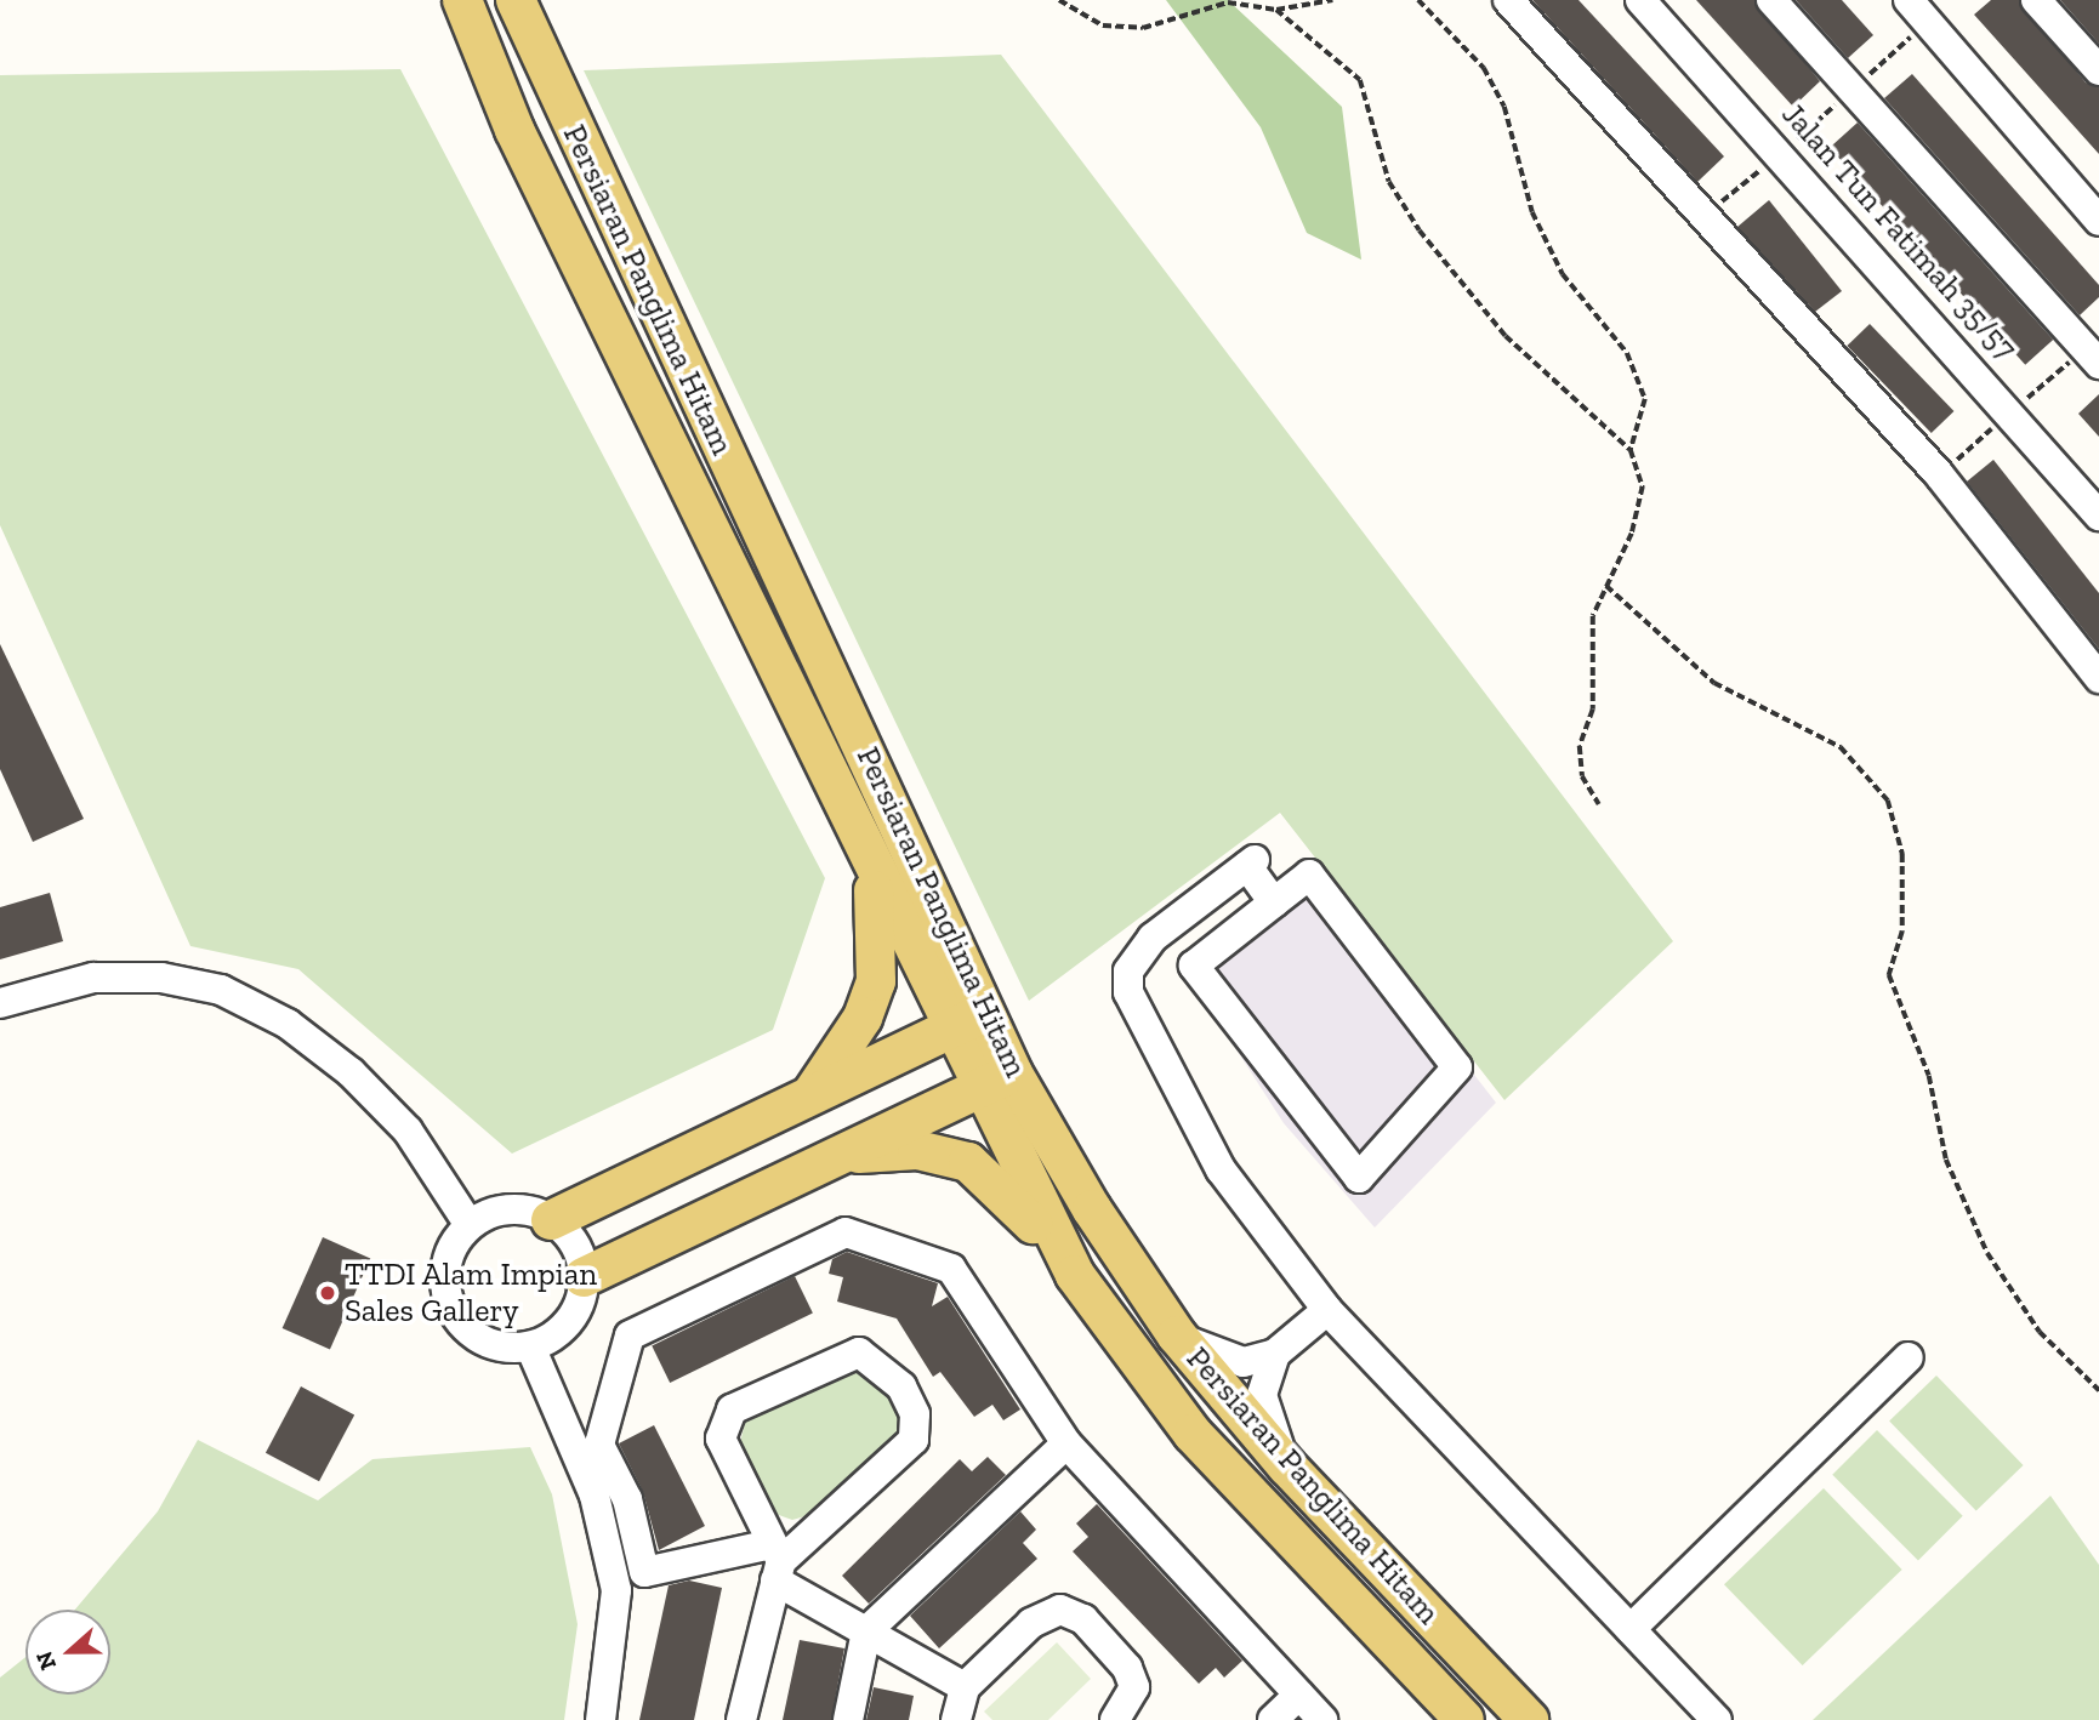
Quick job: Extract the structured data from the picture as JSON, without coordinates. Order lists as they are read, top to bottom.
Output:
{
  "streets": {
    "main road": ["Persiaran Panglima Hitam"],
    "street": ["Jalan Tun Fatimah 35/57"]
  },
  "places": ["TTDI Alam Impian Sales Gallery"],
  "north": "left"
}
